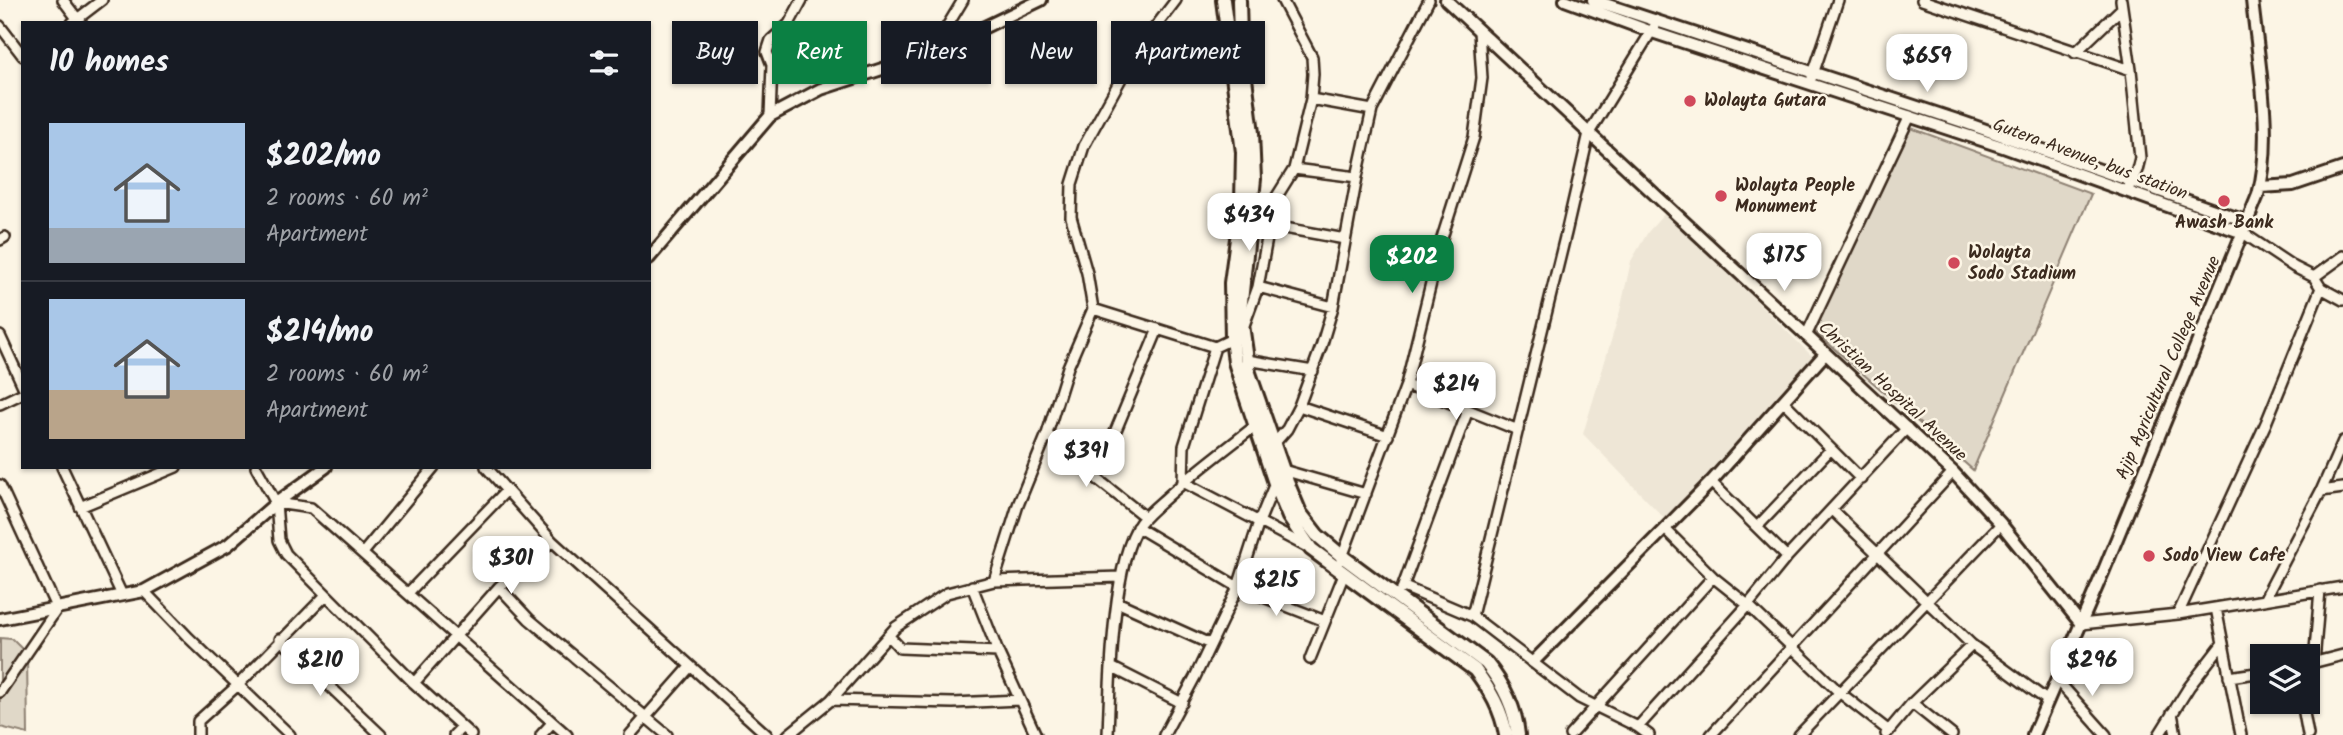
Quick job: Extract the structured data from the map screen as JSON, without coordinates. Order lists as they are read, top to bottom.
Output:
{
  "streets": {
    "main road": ["Gutera Avenue, bus station", "Ajip Agricultural College Avenue", "Christian Hospital Avenue"]
  },
  "crossings": [
    ["Ajip Agricultural College Avenue", "Christian Hospital Avenue"]
  ],
  "places": [
    "Wolayta Gutara",
    "Wolayta People Monument",
    "Awash Bank",
    "Wolayta Sodo Stadium",
    "Sodo View Cafe"
  ],
  "page": {
    "chip": [
      "Buy",
      "Rent",
      "Filters",
      "New",
      "Apartment"
    ],
    "heading": "10 homes",
    "price": [
      "$659",
      "$434",
      "$175",
      "$202",
      "$214",
      "$391",
      "$301",
      "$215",
      "$210",
      "$296"
    ],
    "list": [
      {
        "name": "$202/mo",
        "note": "2 rooms · 60 m² · Apartment"
      },
      {
        "name": "$214/mo",
        "note": "2 rooms · 60 m² · Apartment"
      }
    ]
  }
}
